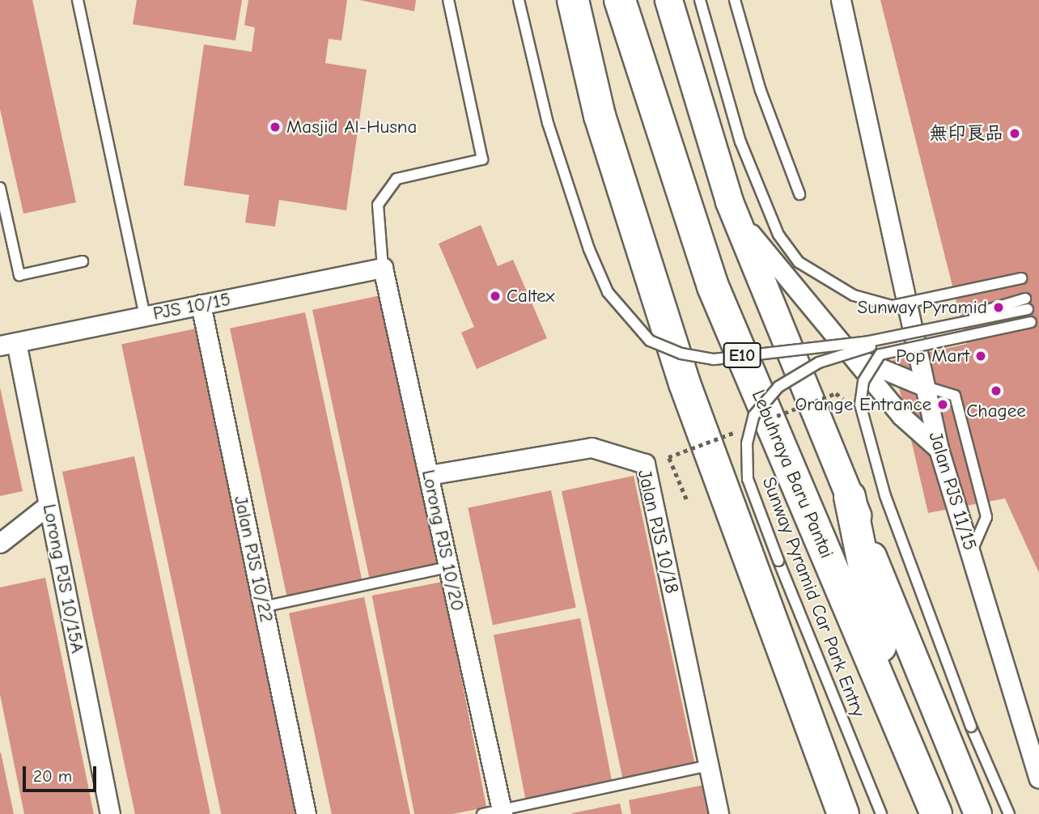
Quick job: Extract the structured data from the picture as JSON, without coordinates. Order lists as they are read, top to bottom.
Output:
{
  "streets": {
    "highway": ["E10", "Lebuhraya Baru Pantai"],
    "street": [
      "PJS 10/15",
      "Jalan PJS 11/15",
      "Jalan PJS 10/18",
      "Lorong PJS 10/20",
      "Jalan PJS 10/22",
      "Lorong PJS 10/15A"
    ],
    "lane": ["Sunway Pyramid Car Park Entry"]
  },
  "crossings": [
    ["PJS 10/15", "Lorong PJS 10/20"],
    ["PJS 10/15", "Jalan PJS 10/22"],
    ["PJS 10/15", "Lorong PJS 10/15A"],
    ["Jalan PJS 10/18", "Lorong PJS 10/20"]
  ],
  "places": [
    "Masjid Al-Husna",
    "無印良品",
    "Caltex",
    "Sunway Pyramid",
    "Pop Mart",
    "Chagee",
    "Orange Entrance"
  ],
  "scale_bar": "20 m"
}
